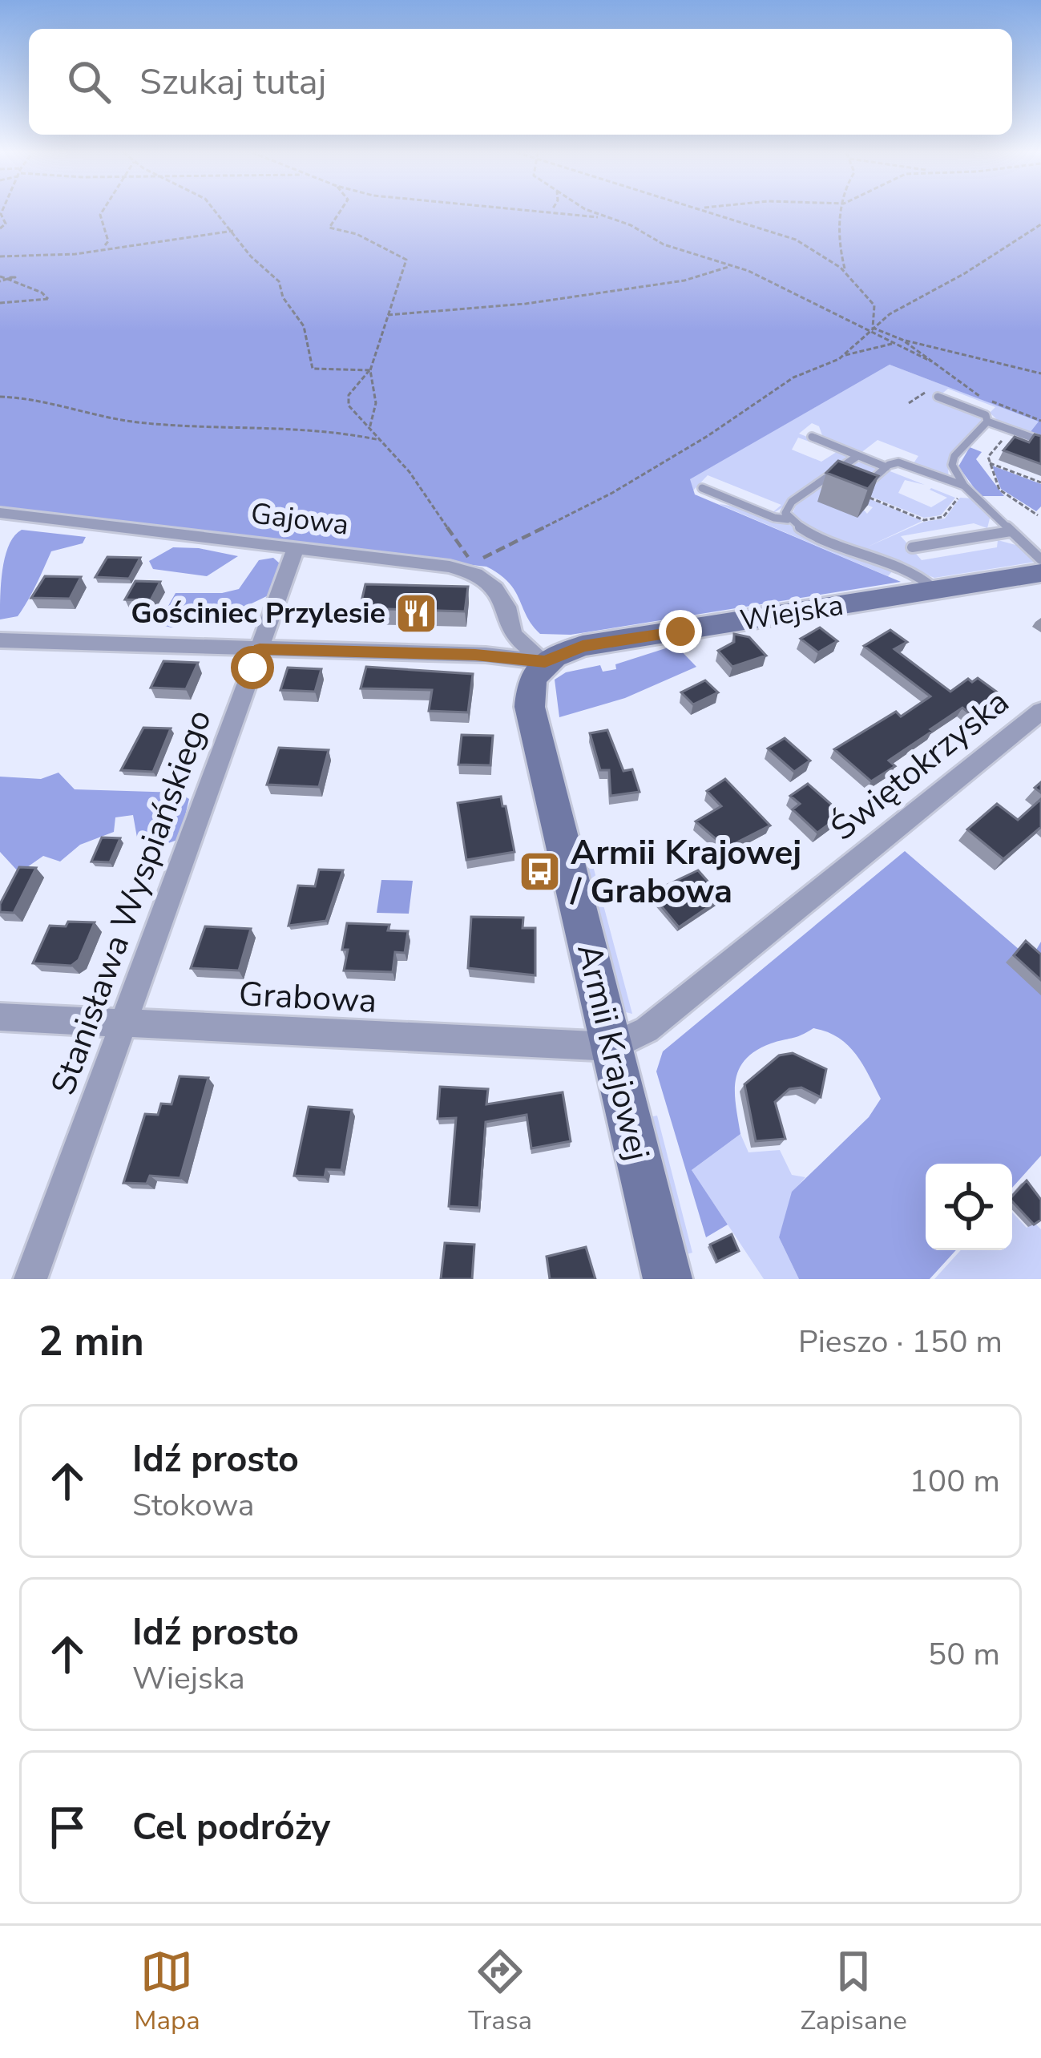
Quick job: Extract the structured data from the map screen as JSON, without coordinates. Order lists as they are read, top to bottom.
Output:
{
  "streets": {
    "street": [
      "Gajowa",
      "Wiejska",
      "Świętokrzyska",
      "Stanisława Wyspiańskiego",
      "Grabowa",
      "Armii Krajowej"
    ]
  },
  "crossings": [
    ["Gajowa", "Wiejska"],
    ["Gajowa", "Stanisława Wyspiańskiego"],
    ["Gajowa", "Armii Krajowej"],
    ["Wiejska", "Armii Krajowej"],
    ["Świętokrzyska", "Grabowa"],
    ["Świętokrzyska", "Armii Krajowej"],
    ["Stanisława Wyspiańskiego", "Grabowa"],
    ["Grabowa", "Armii Krajowej"]
  ],
  "places": {
    "restaurant": ["Gościniec Przylesie"],
    "bus stop": ["Armii Krajowej / Grabowa"]
  },
  "page": {
    "search": "Szukaj tutaj",
    "heading": ["2 min", "Pieszo · 150 m"],
    "list": [
      ["Idź prosto", "Stokowa", "100 m"],
      ["Idź prosto", "Wiejska", "50 m"],
      "Cel podróży"
    ],
    "nav": ["Mapa", "Trasa", "Zapisane"]
  }
}
